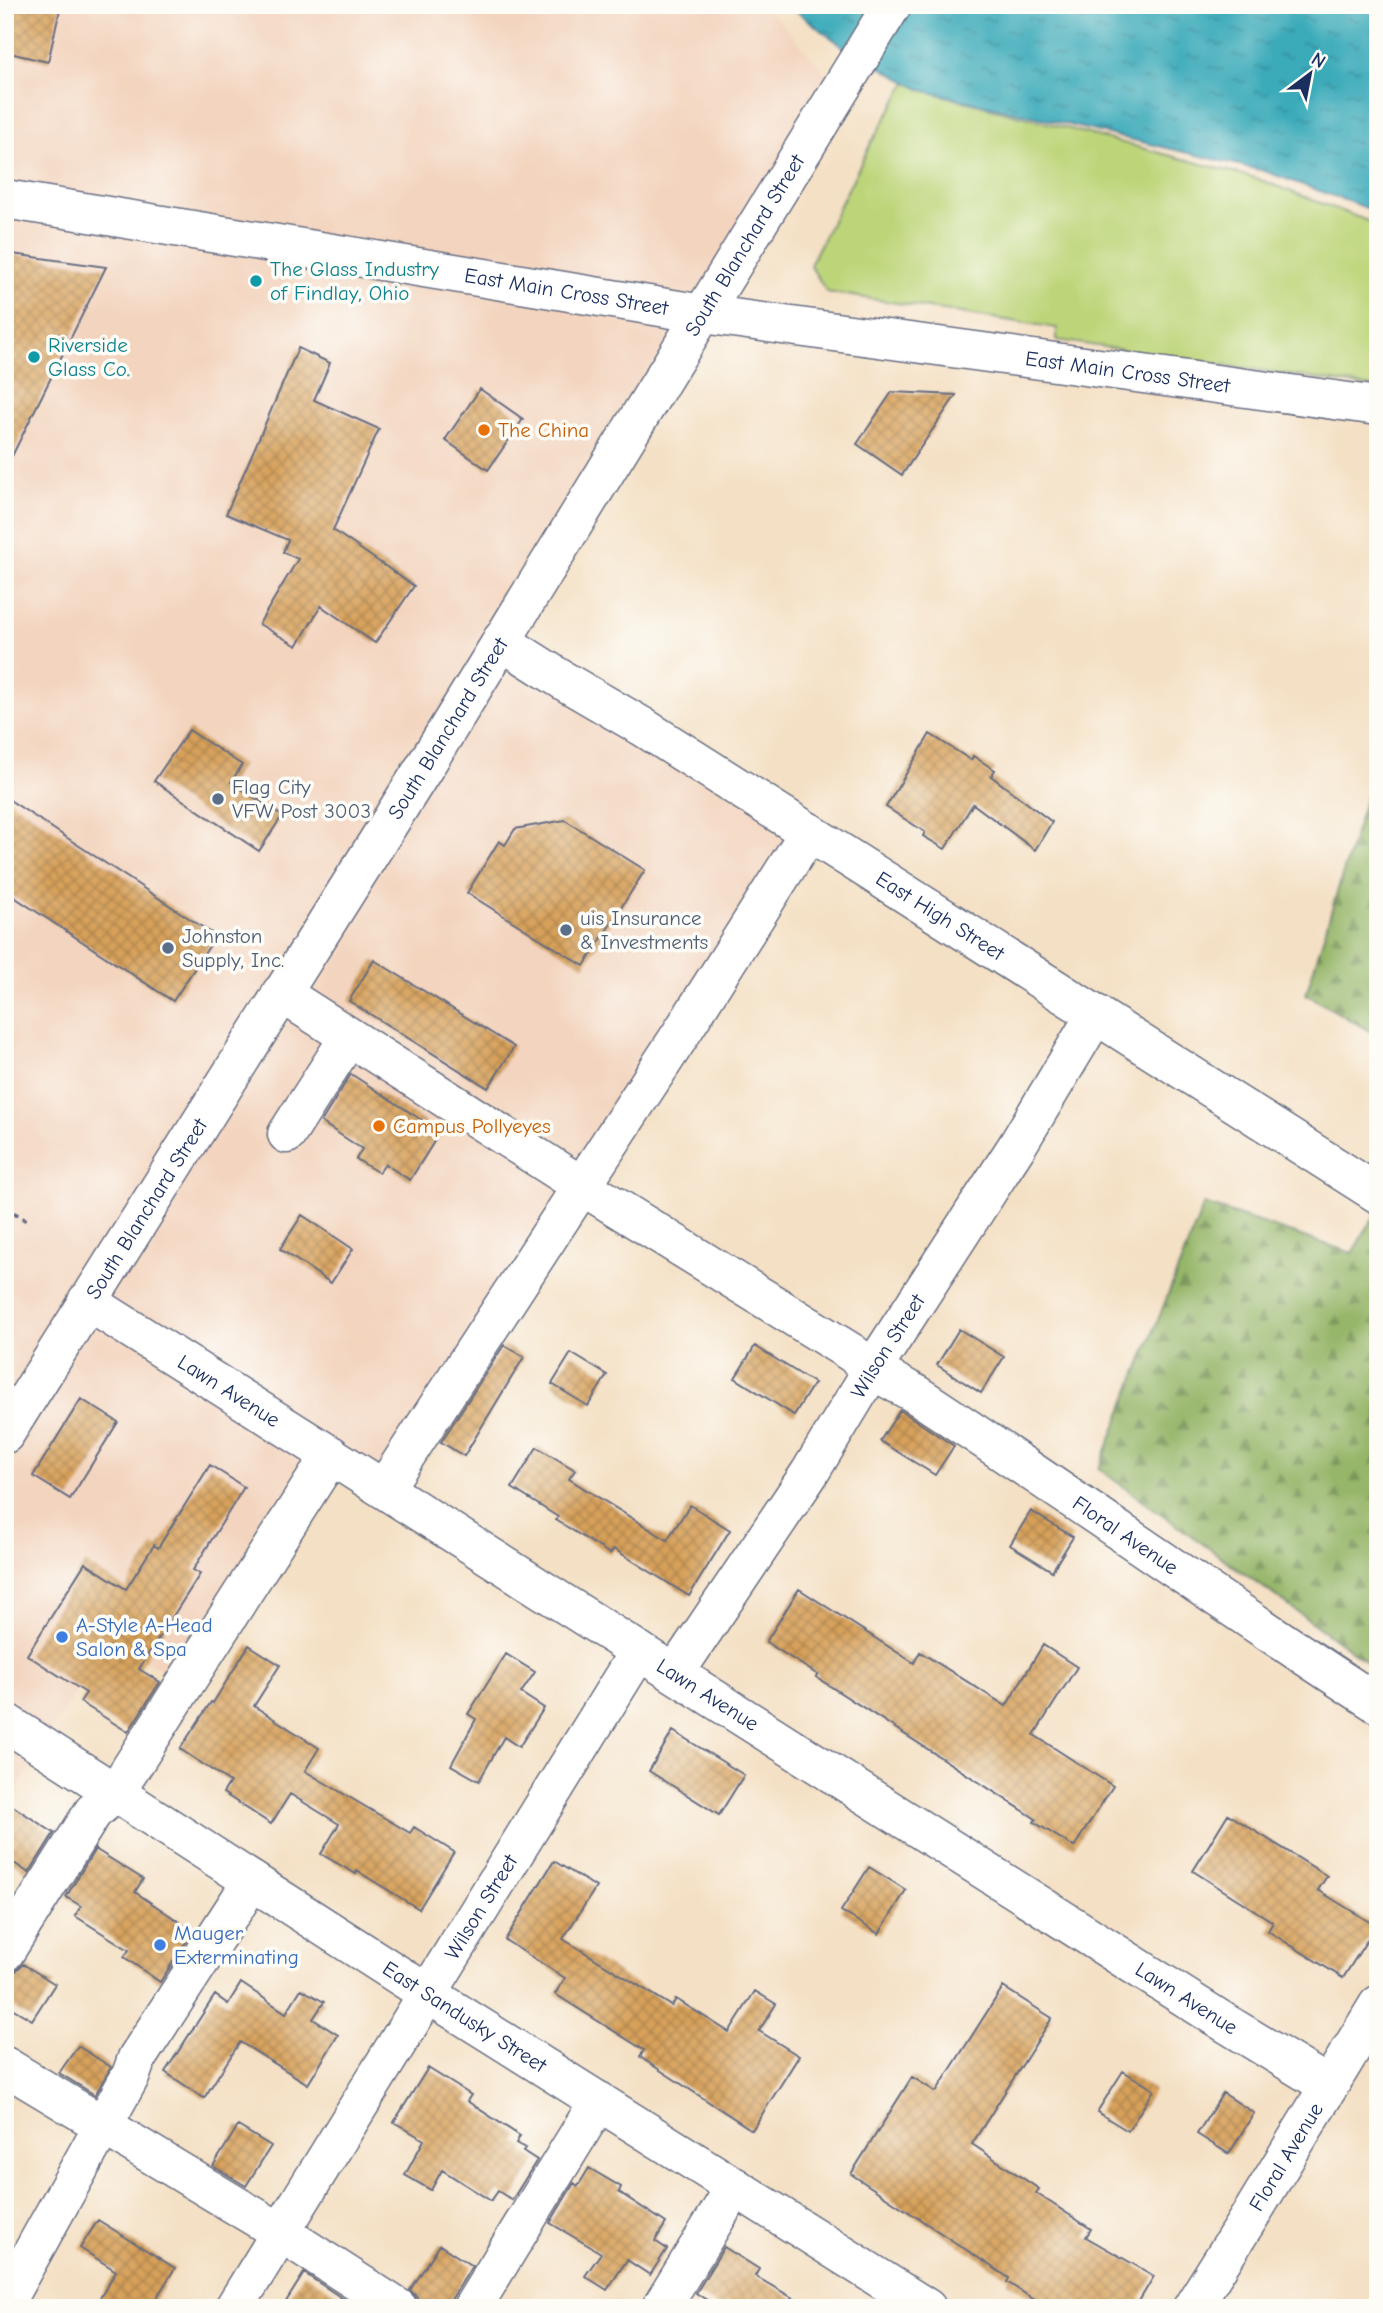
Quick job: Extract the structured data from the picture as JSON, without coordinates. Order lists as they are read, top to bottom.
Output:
{
  "streets": {
    "street": [
      "South Blanchard Street",
      "East Main Cross Street",
      "East High Street",
      "Wilson Street",
      "Lawn Avenue",
      "Floral Avenue",
      "East Sandusky Street"
    ]
  },
  "crossings": [
    ["South Blanchard Street", "East Main Cross Street"],
    ["South Blanchard Street", "East High Street"],
    ["South Blanchard Street", "Lawn Avenue"],
    ["South Blanchard Street", "Floral Avenue"],
    ["East High Street", "Wilson Street"],
    ["Wilson Street", "Lawn Avenue"],
    ["Wilson Street", "Floral Avenue"],
    ["Wilson Street", "East Sandusky Street"],
    ["Lawn Avenue", "Floral Avenue"]
  ],
  "places": [
    "The Glass Industry of Findlay, Ohio",
    "Riverside Glass Co.",
    "The China",
    "Flag City VFW Post 3003",
    "uis Insurance & Investments",
    "Johnston Supply, Inc.",
    "Campus Pollyeyes",
    "A-Style A-Head Salon & Spa",
    "Mauger Exterminating"
  ],
  "north": "top right"
}
